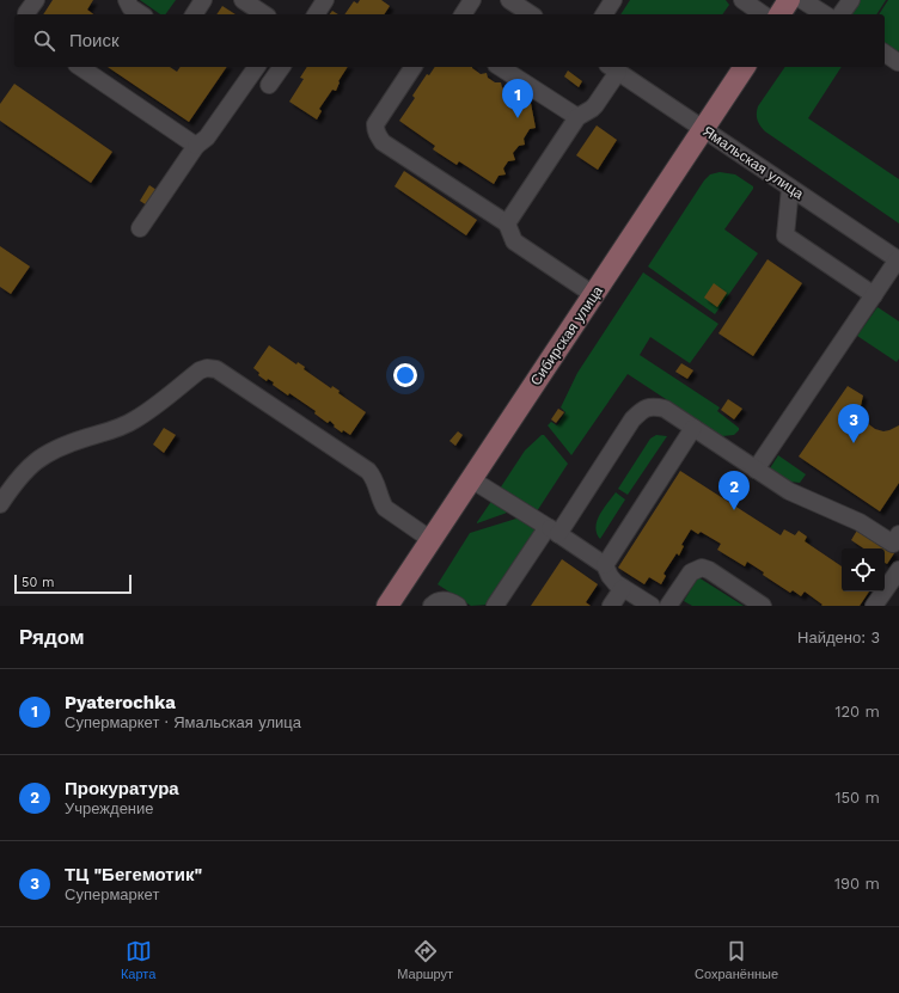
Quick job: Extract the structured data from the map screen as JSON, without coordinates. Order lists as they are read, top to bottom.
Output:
{
  "streets": {
    "main road": ["Сибирская улица"],
    "street": ["Ямальская улица"]
  },
  "crossings": [
    ["Ямальская улица", "Сибирская улица"]
  ],
  "scale_bar": "50 m",
  "page": {
    "search": "Поиск",
    "pins": ["1", "3", "2"],
    "scale": "50 m",
    "heading": ["Рядом", "Найдено: 3"],
    "list": [
      {
        "mark": "1",
        "name": "Pyaterochka",
        "note": "Супермаркет · Ямальская улица",
        "value": "120 m"
      },
      {
        "mark": "2",
        "name": "Прокуратура",
        "note": "Учреждение",
        "value": "150 m"
      },
      {
        "mark": "3",
        "name": "ТЦ \"Бегемотик\"",
        "note": "Супермаркет",
        "value": "190 m"
      }
    ],
    "nav": ["Карта", "Маршрут", "Сохранённые"]
  }
}
